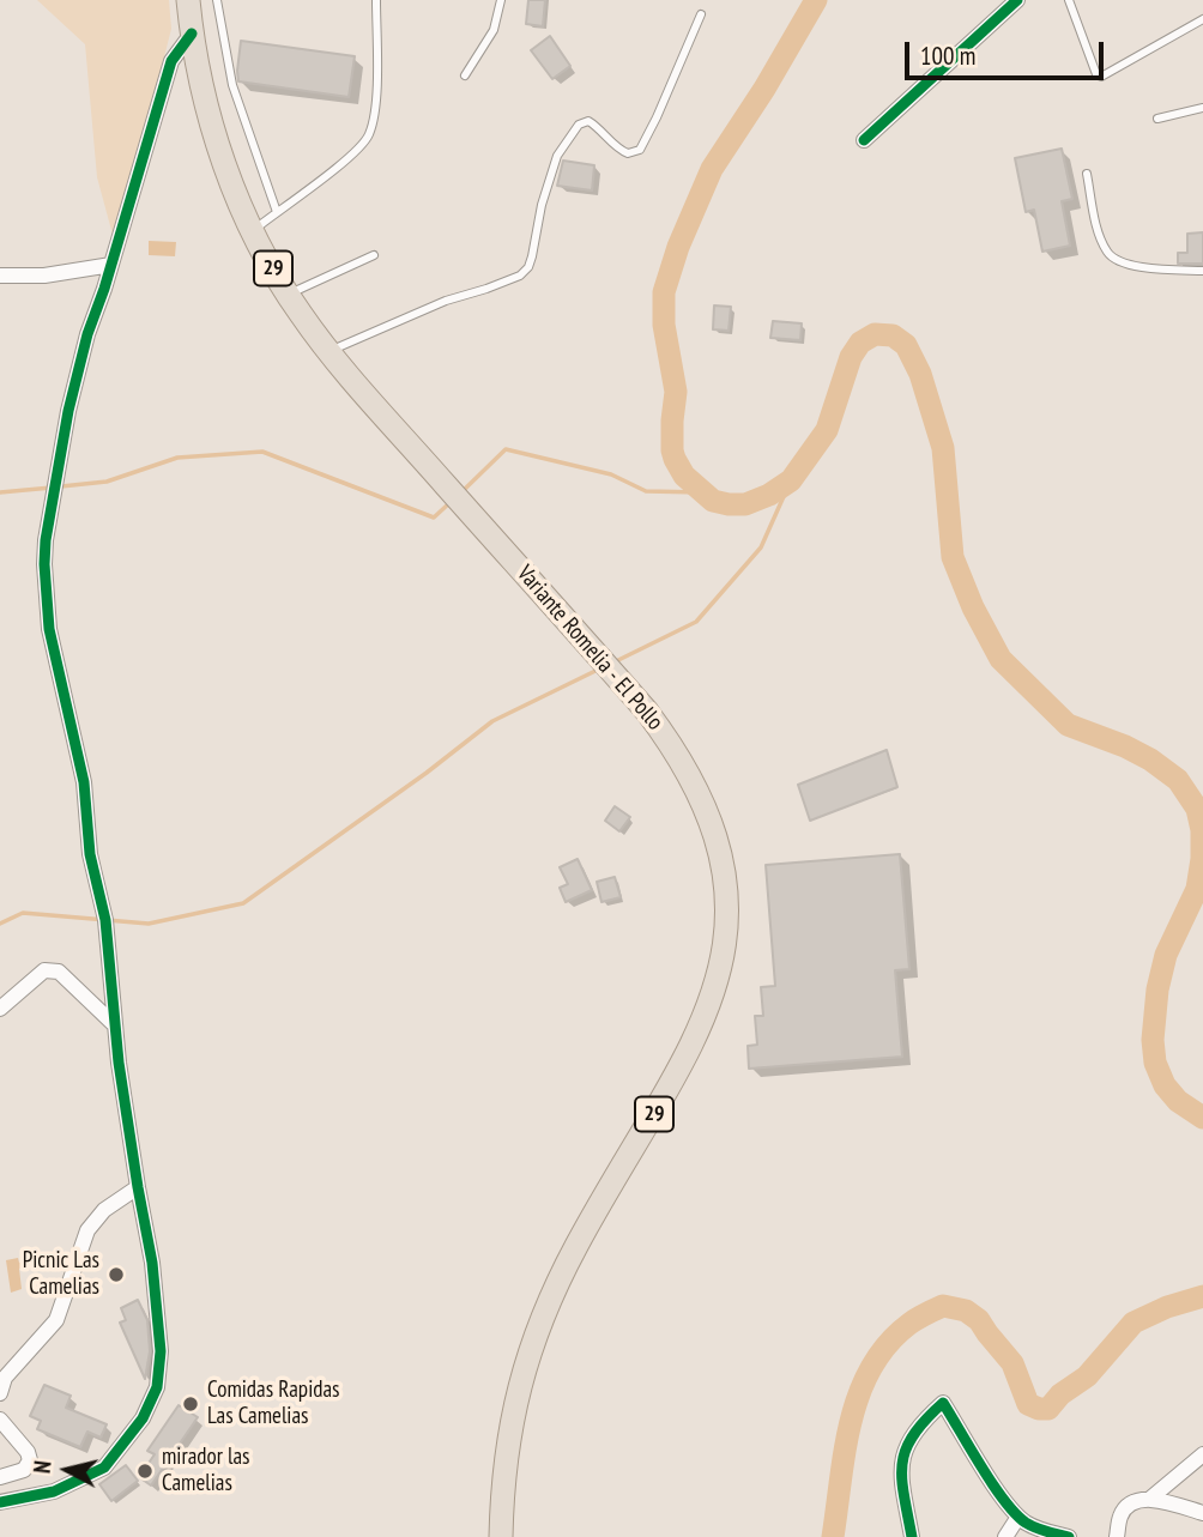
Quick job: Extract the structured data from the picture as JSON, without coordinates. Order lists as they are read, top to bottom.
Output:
{
  "streets": {
    "highway": ["29", "Variante Romelia - El Pollo"]
  },
  "places": ["Picnic Las Camelias", "Comidas Rapidas Las Camelias", "mirador las Camelias"],
  "scale_bar": "100 m",
  "north": "left"
}
